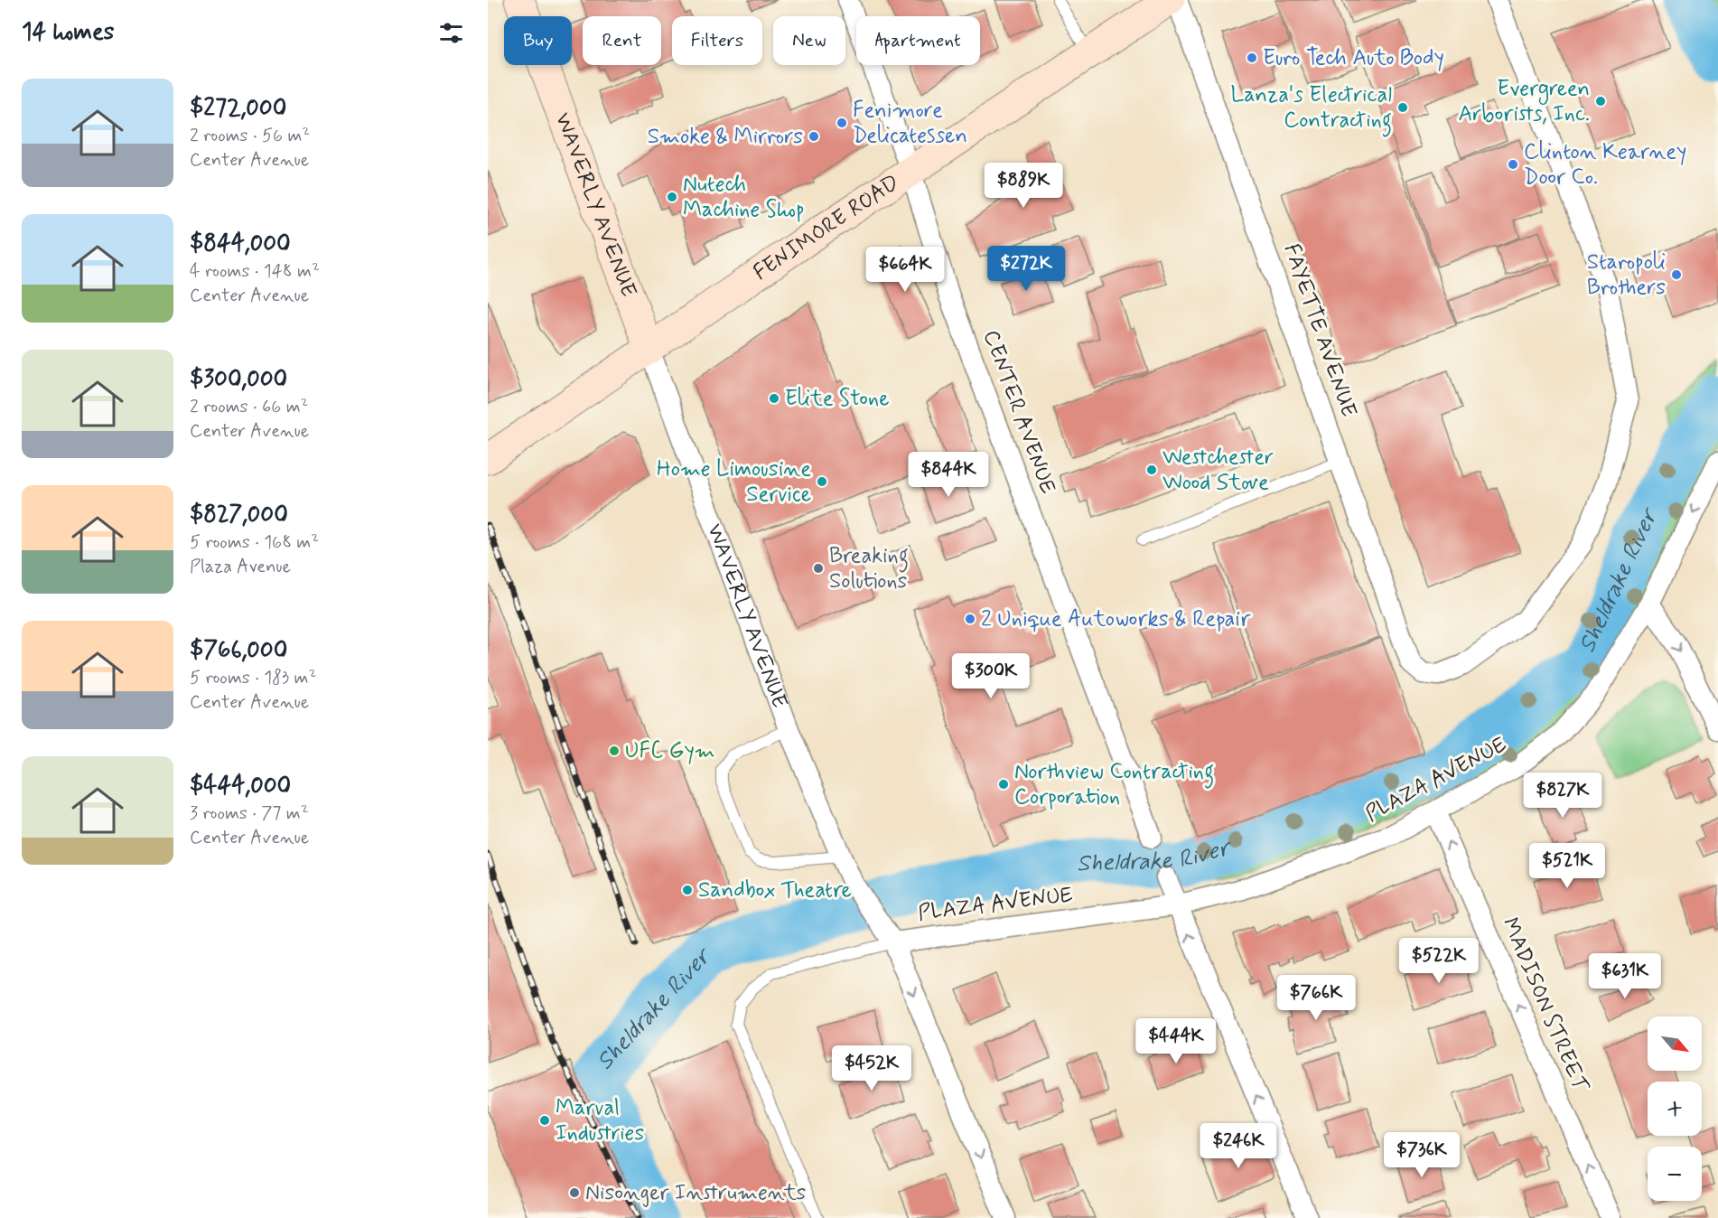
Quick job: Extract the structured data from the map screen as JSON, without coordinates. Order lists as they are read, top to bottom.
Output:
{
  "streets": {
    "street": [
      "WAVERLY AVENUE",
      "FENIMORE ROAD",
      "FAYETTE AVENUE",
      "CENTER AVENUE",
      "PLAZA AVENUE",
      "MADISON STREET"
    ]
  },
  "crossings": [
    ["WAVERLY AVENUE", "FENIMORE ROAD"],
    ["WAVERLY AVENUE", "PLAZA AVENUE"],
    ["FENIMORE ROAD", "CENTER AVENUE"],
    ["PLAZA AVENUE", "MADISON STREET"]
  ],
  "one_way": ["MADISON STREET"],
  "water": ["Sheldrake River"],
  "places": [
    "Euro Tech Auto Body",
    "Evergreen Arborists, Inc.",
    "Lanza's Electrical Contracting",
    "Fenimore Delicatessen",
    "Smoke & Mirrors",
    "Clinton Kearney Door Co.",
    "Nutech Machine Shop",
    "Staropoli Brothers",
    "Elite Stone",
    "Westchester Wood Stove",
    "Home Limousine Service",
    "Breaking Solutions",
    "2 Unique Autoworks & Repair",
    "UFC Gym",
    "Northview Contracting Corporation",
    "Sandbox Theatre",
    "Marval Industries",
    "Nisonger Instruments"
  ],
  "north": "bottom right",
  "page": {
    "heading": "14 homes",
    "chip": [
      "Buy",
      "Rent",
      "Filters",
      "New",
      "Apartment"
    ],
    "list": [
      {
        "name": "$272,000",
        "note": "2 rooms · 56 m² · Center Avenue"
      },
      {
        "name": "$844,000",
        "note": "4 rooms · 148 m² · Center Avenue"
      },
      {
        "name": "$300,000",
        "note": "2 rooms · 66 m² · Center Avenue"
      },
      {
        "name": "$827,000",
        "note": "5 rooms · 168 m² · Plaza Avenue"
      },
      {
        "name": "$766,000",
        "note": "5 rooms · 183 m² · Center Avenue"
      },
      {
        "name": "$444,000",
        "note": "3 rooms · 77 m² · Center Avenue"
      }
    ],
    "price": [
      "$889K",
      "$272K",
      "$664K",
      "$844K",
      "$300K",
      "$827K",
      "$521K",
      "$522K",
      "$631K",
      "$766K",
      "$444K",
      "$452K",
      "$246K",
      "$736K"
    ],
    "map_buttons": ["+", "−"]
  }
}
